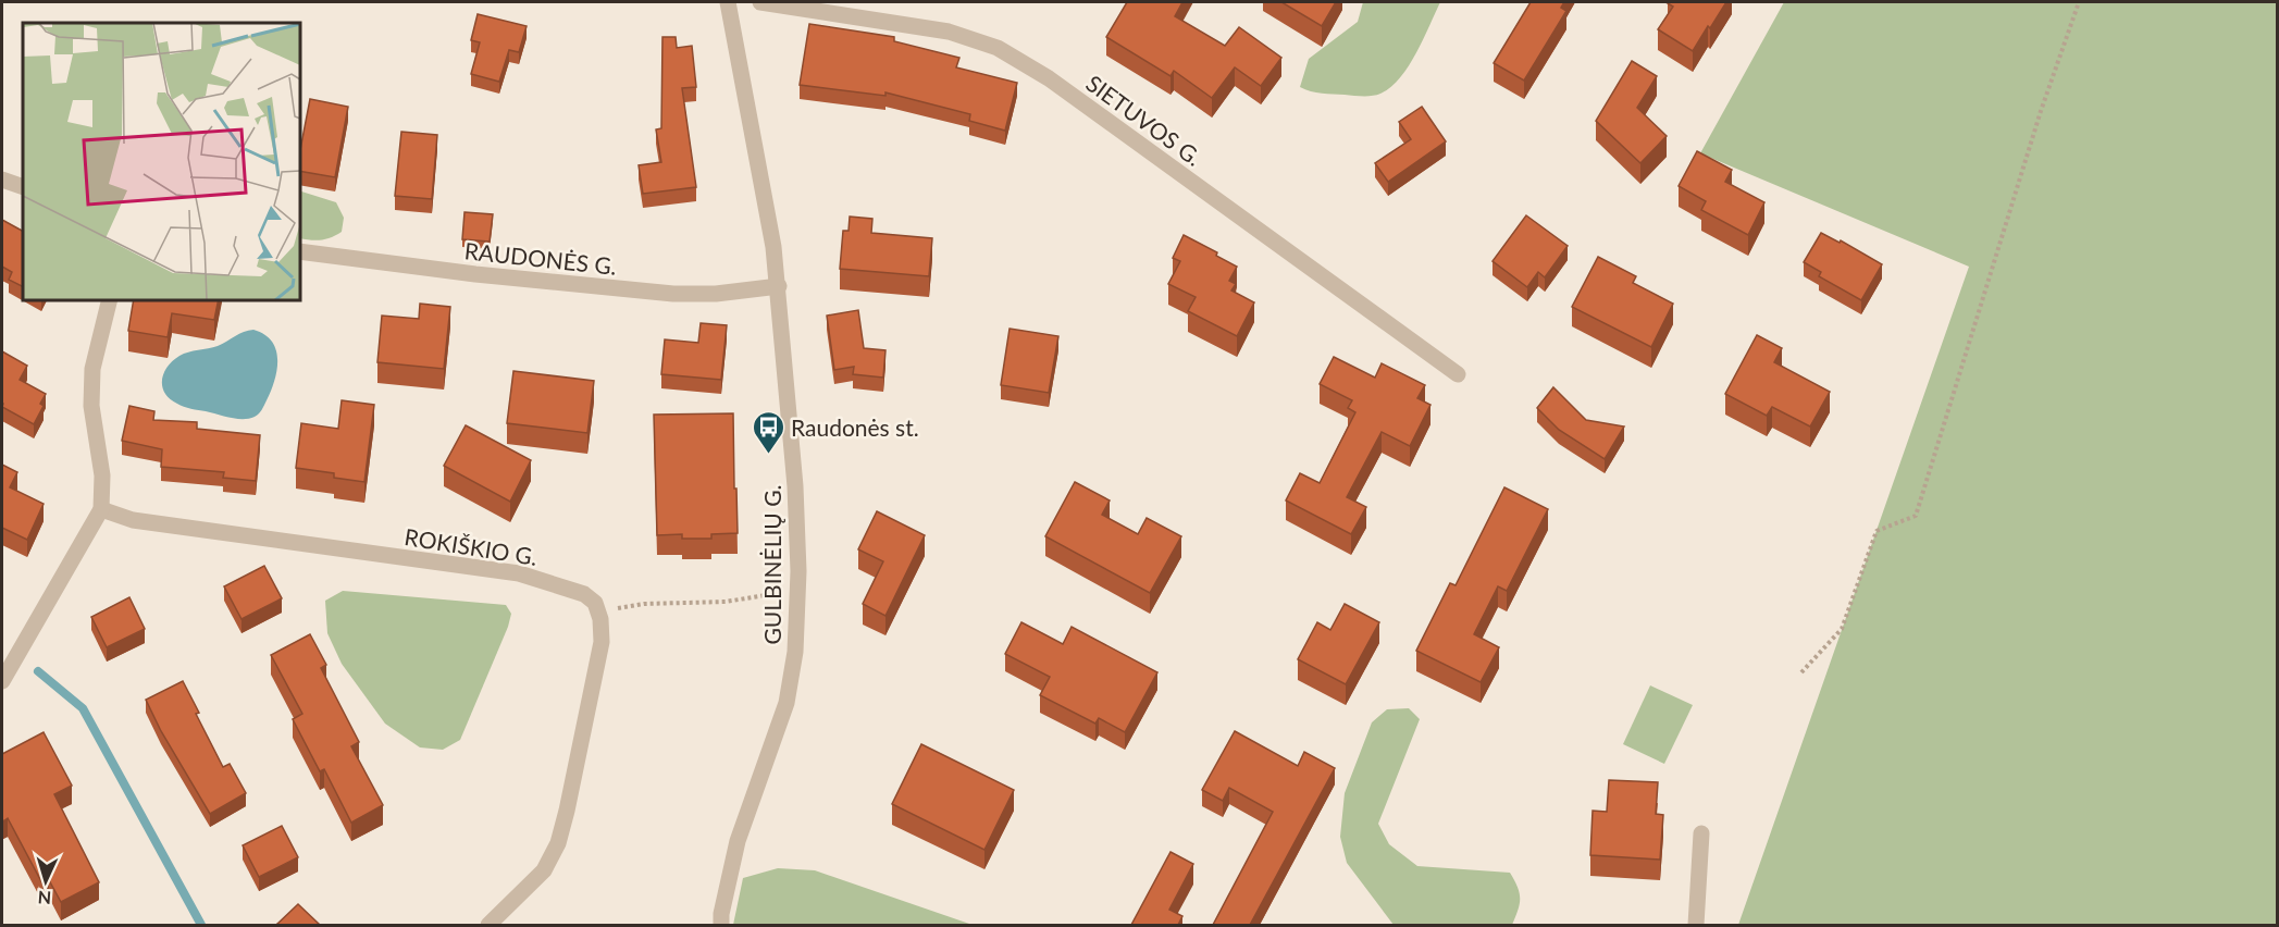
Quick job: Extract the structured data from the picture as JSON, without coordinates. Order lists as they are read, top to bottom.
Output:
{
  "streets": {
    "street": [
      "SIETUVOS G.",
      "RAUDONĖS G.",
      "ROKIŠKIO G.",
      "GULBINĖLIŲ G."
    ]
  },
  "crossings": [
    ["RAUDONĖS G.", "GULBINĖLIŲ G."]
  ],
  "places": {
    "bus stop": ["Raudonės st."]
  },
  "north": "bottom"
}
